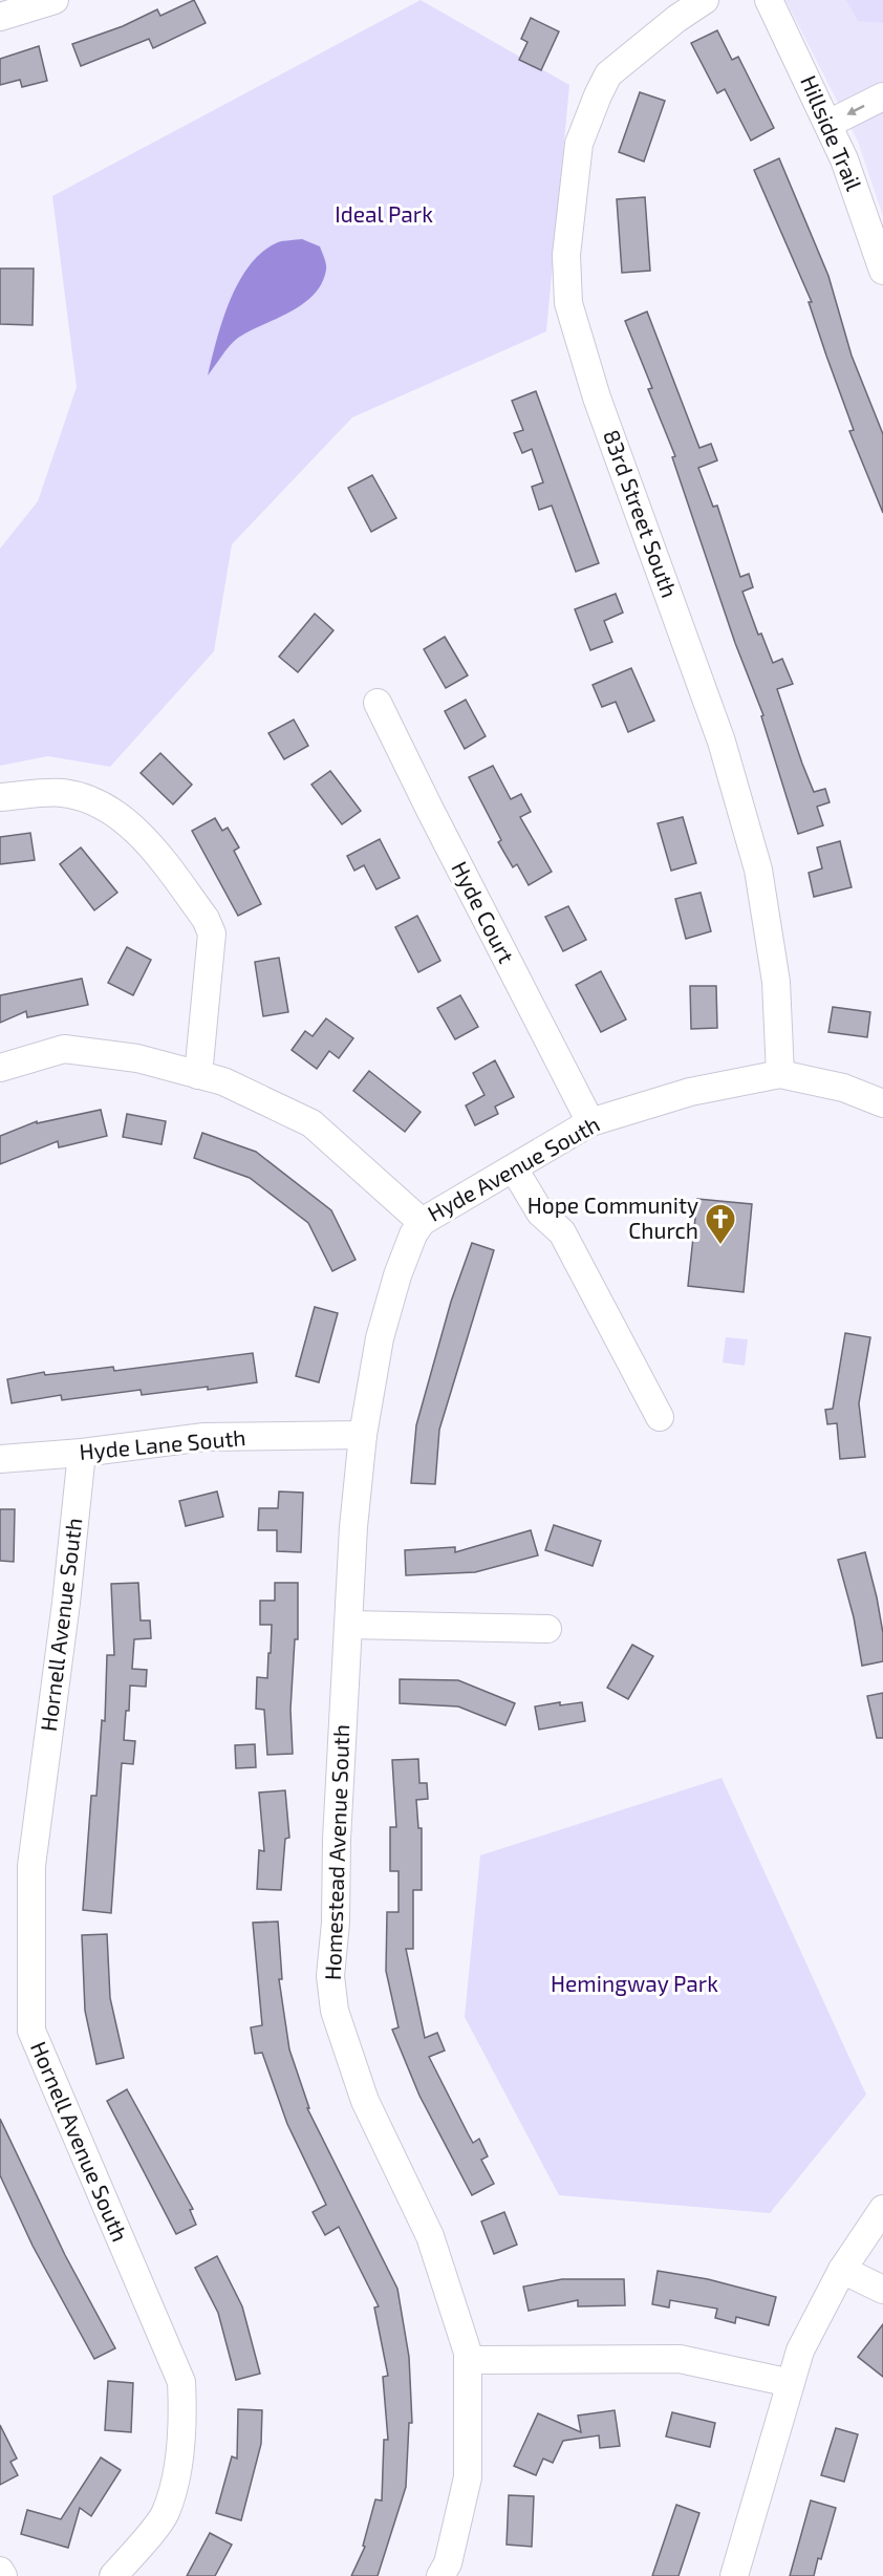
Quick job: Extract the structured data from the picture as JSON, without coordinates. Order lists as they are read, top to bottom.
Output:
{
  "streets": {
    "street": [
      "Hillside Trail",
      "83rd Street South",
      "Hyde Court",
      "Hyde Avenue South",
      "Hyde Lane South",
      "Hornell Avenue South",
      "Homestead Avenue South"
    ]
  },
  "crossings": [
    ["83rd Street South", "Hyde Avenue South"],
    ["Hyde Court", "Hyde Avenue South"],
    ["Hyde Avenue South", "Homestead Avenue South"],
    ["Hyde Lane South", "Hornell Avenue South"],
    ["Hyde Lane South", "Homestead Avenue South"]
  ],
  "parks": ["Ideal Park", "Hemingway Park"],
  "places": {
    "church": ["Hope Community Church"]
  }
}
